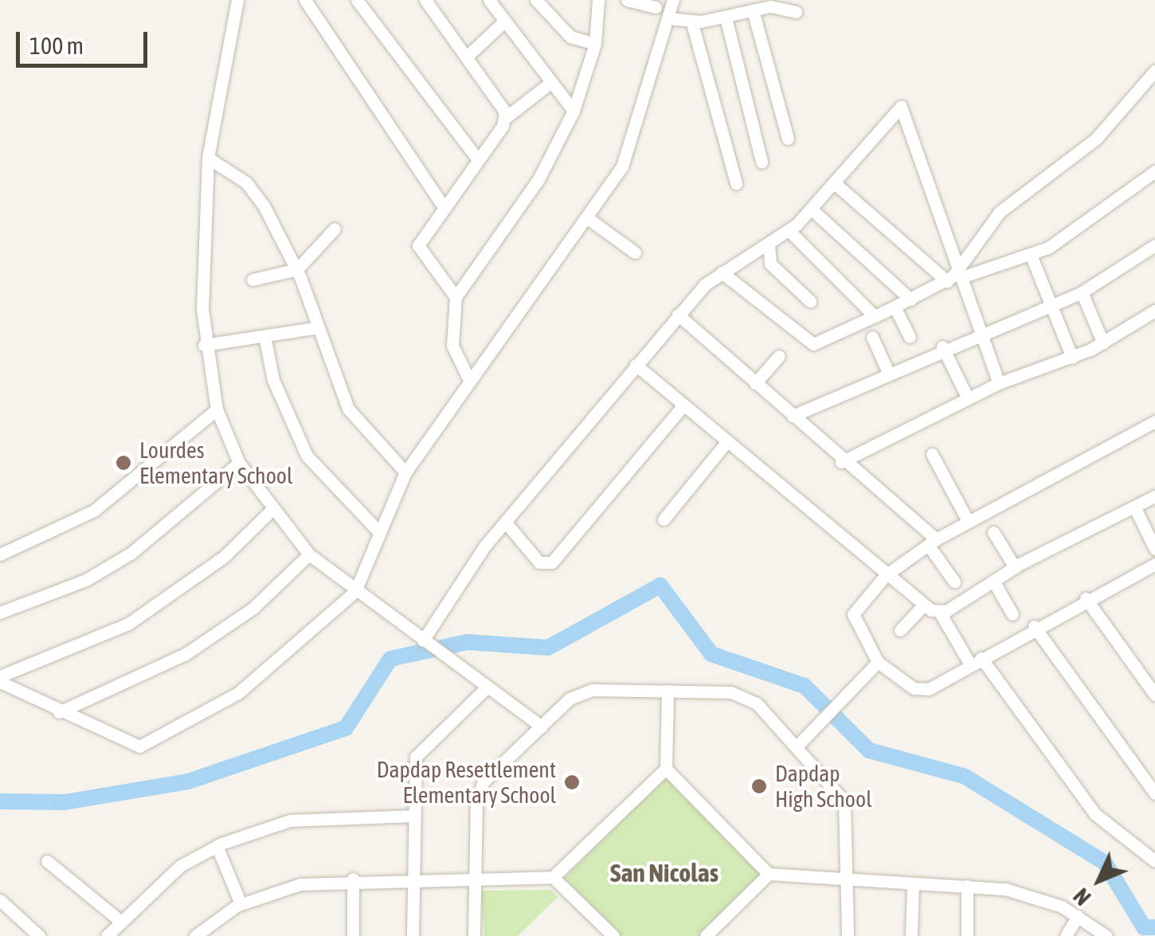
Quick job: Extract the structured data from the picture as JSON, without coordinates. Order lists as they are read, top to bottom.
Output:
{
  "districts": ["San Nicolas"],
  "places": ["Lourdes Elementary School", "Dapdap Resettlement Elementary School", "Dapdap High School"],
  "scale_bar": "100 m",
  "north": "bottom left"
}
